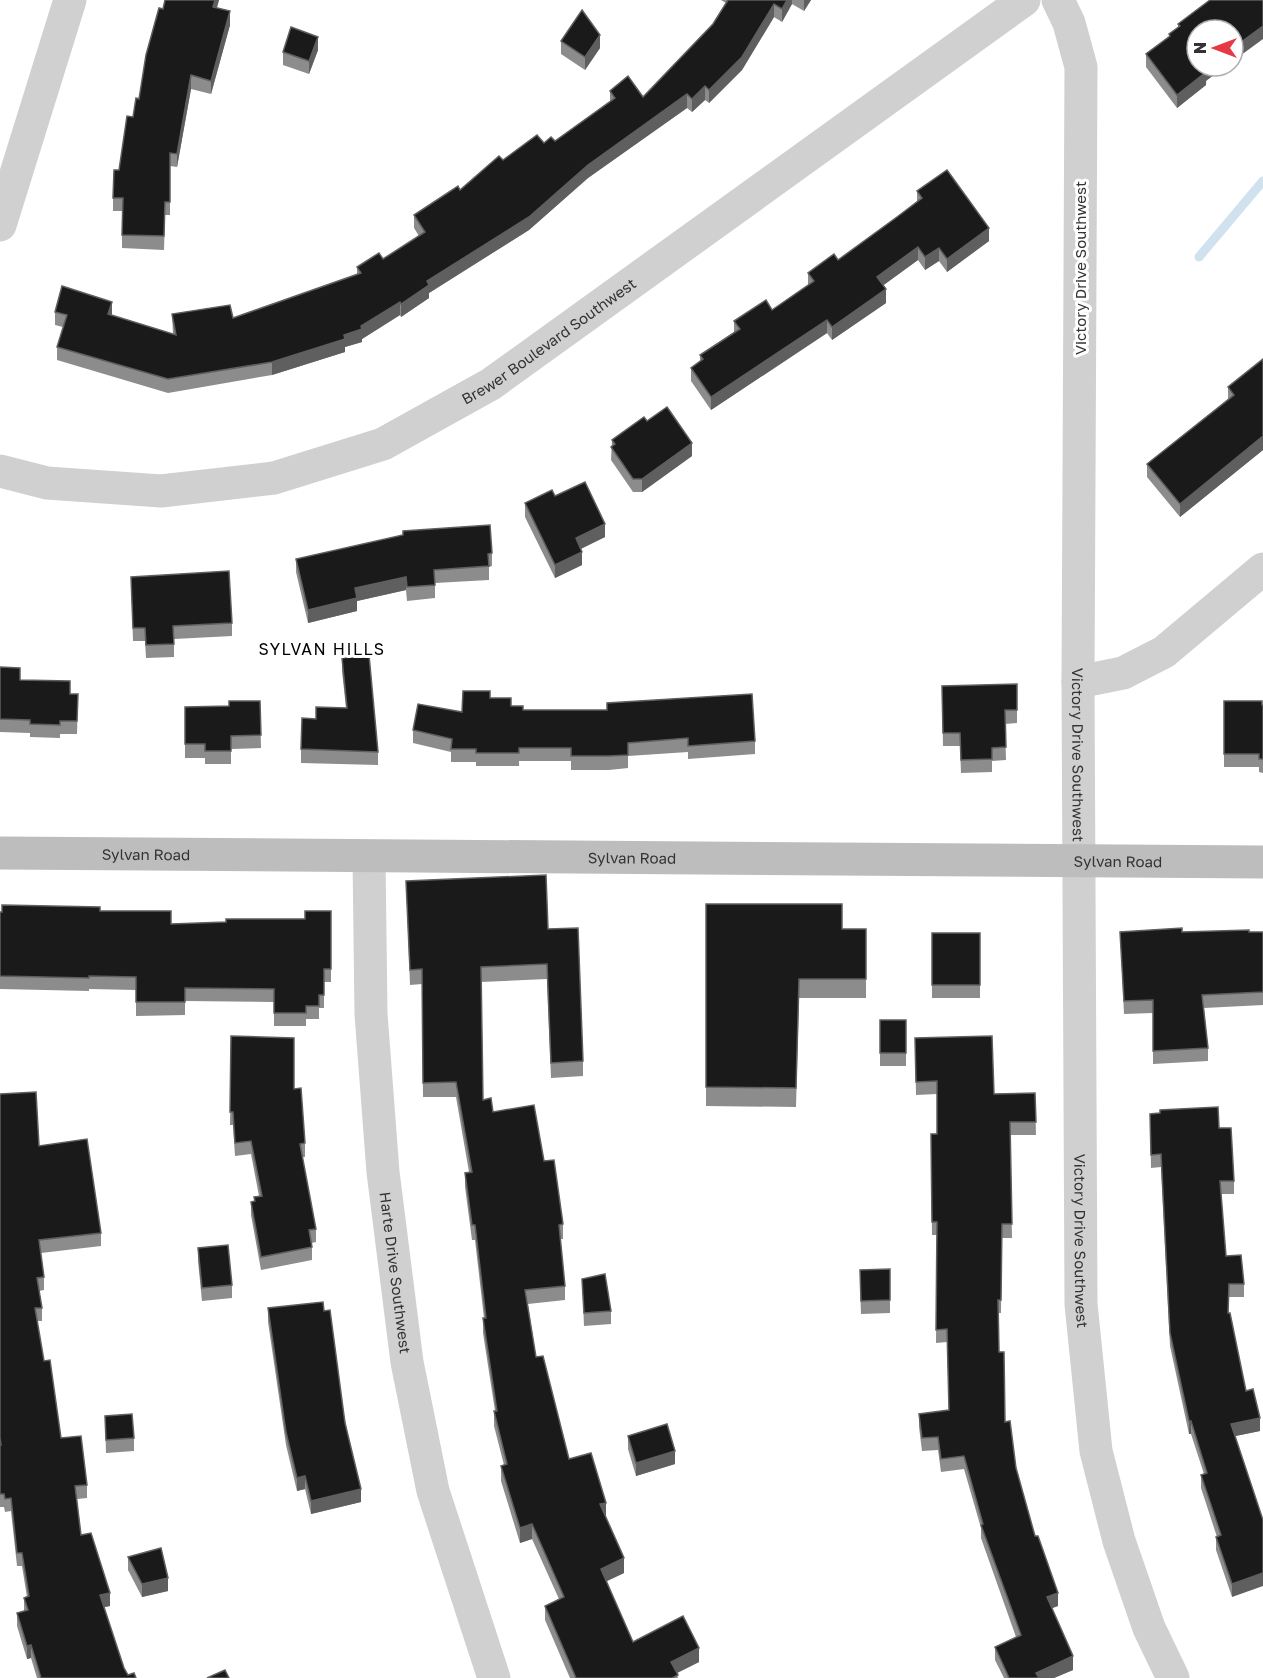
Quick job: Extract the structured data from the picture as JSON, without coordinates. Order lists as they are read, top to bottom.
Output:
{
  "streets": {
    "main road": ["Sylvan Road"],
    "street": ["Victory Drive Southwest", "Brewer Boulevard Southwest", "Harte Drive Southwest"]
  },
  "crossings": [
    ["Victory Drive Southwest", "Sylvan Road"],
    ["Sylvan Road", "Harte Drive Southwest"]
  ],
  "districts": ["SYLVAN HILLS"],
  "north": "left"
}
